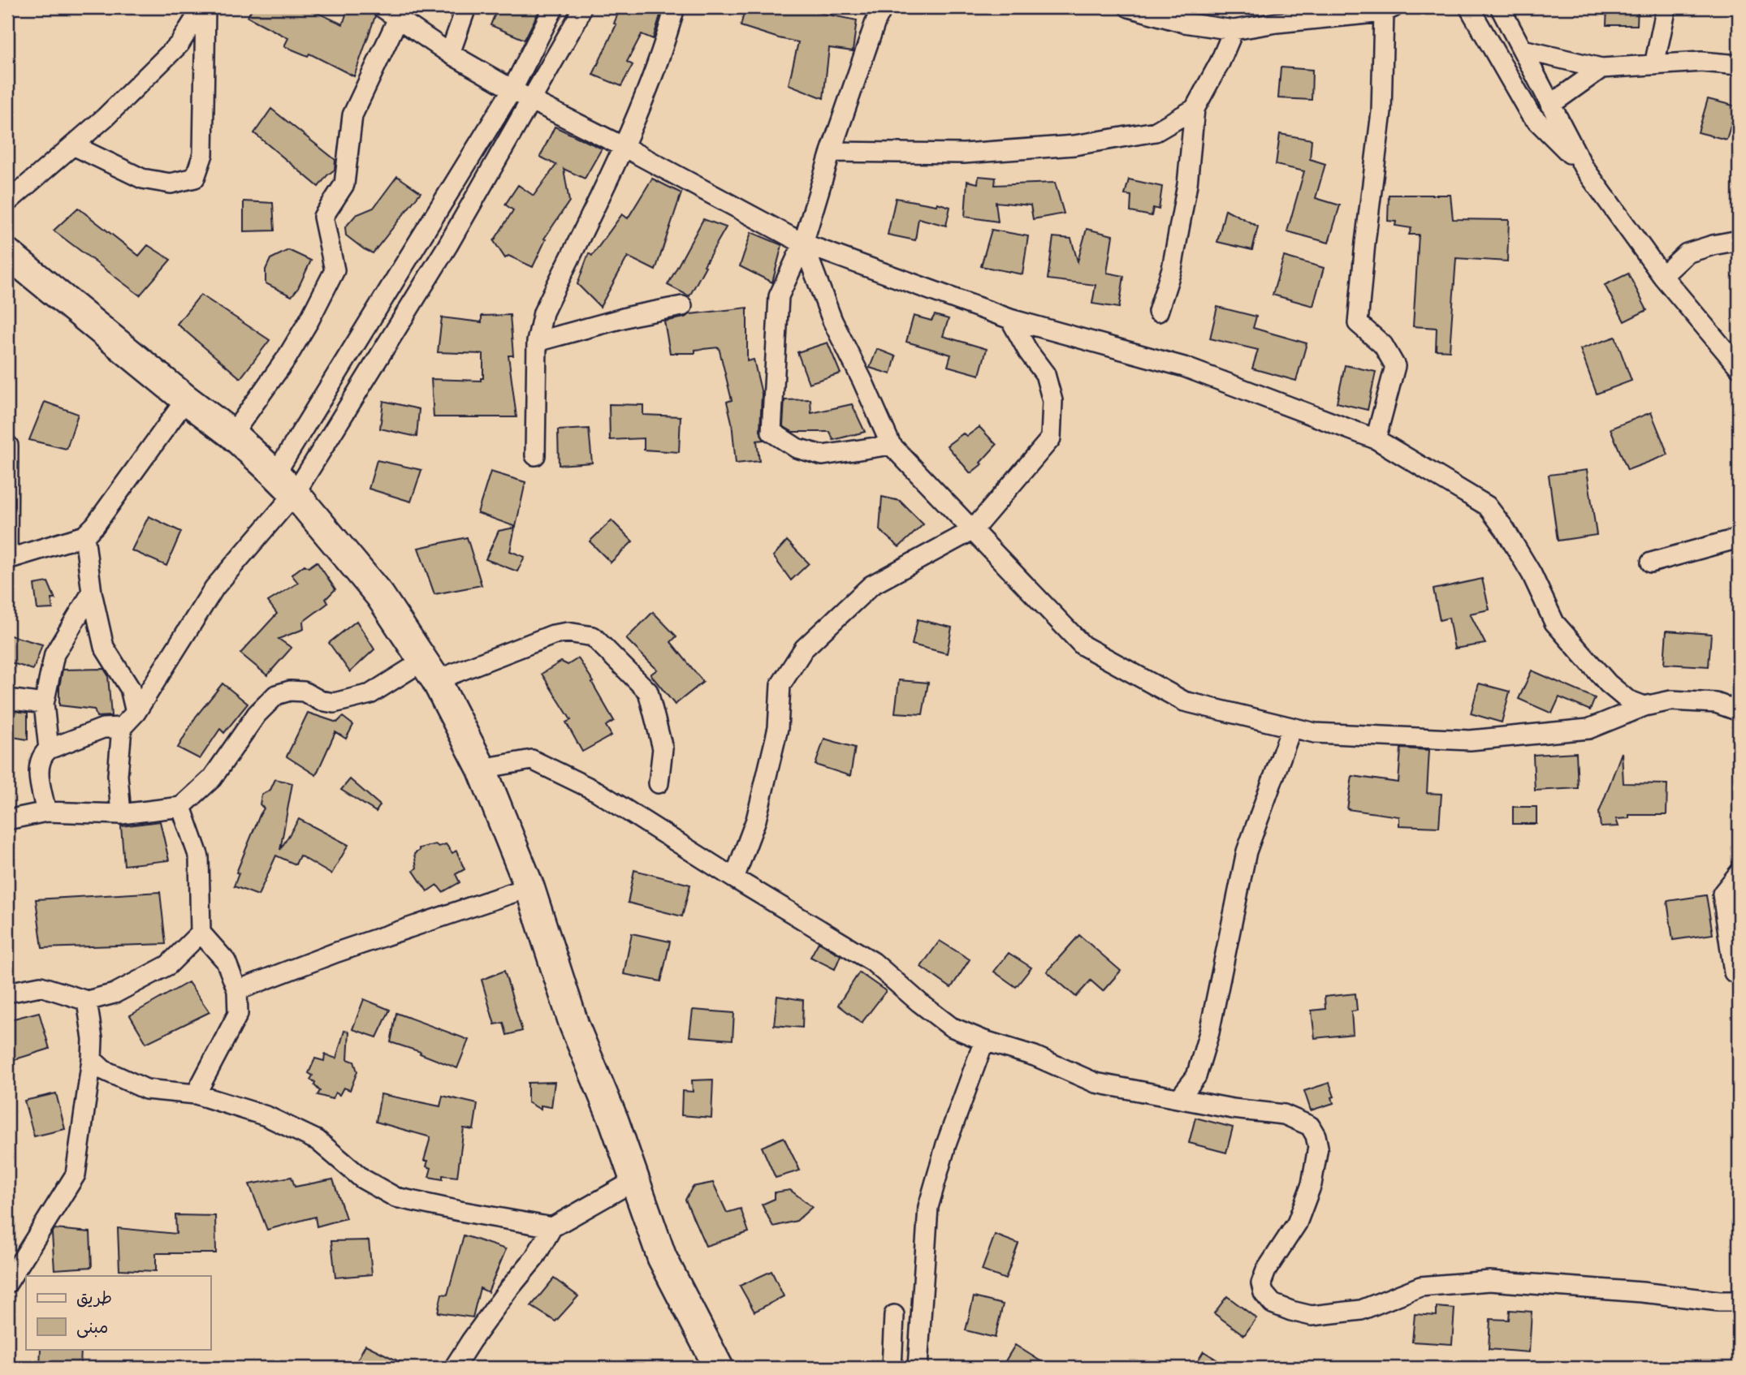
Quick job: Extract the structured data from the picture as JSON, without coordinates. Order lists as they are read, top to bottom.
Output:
{
  "legend": ["طريق", "مبنى"]
}
